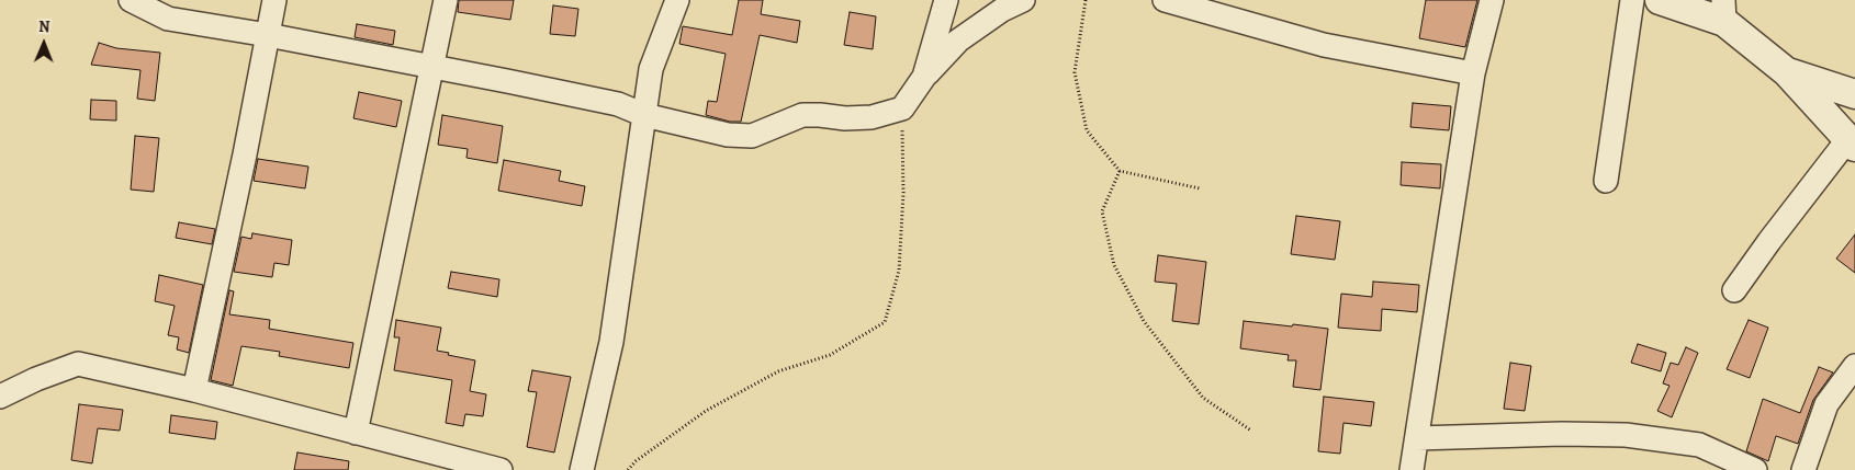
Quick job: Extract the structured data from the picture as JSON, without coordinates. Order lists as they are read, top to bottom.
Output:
{
  "north": "top"
}
